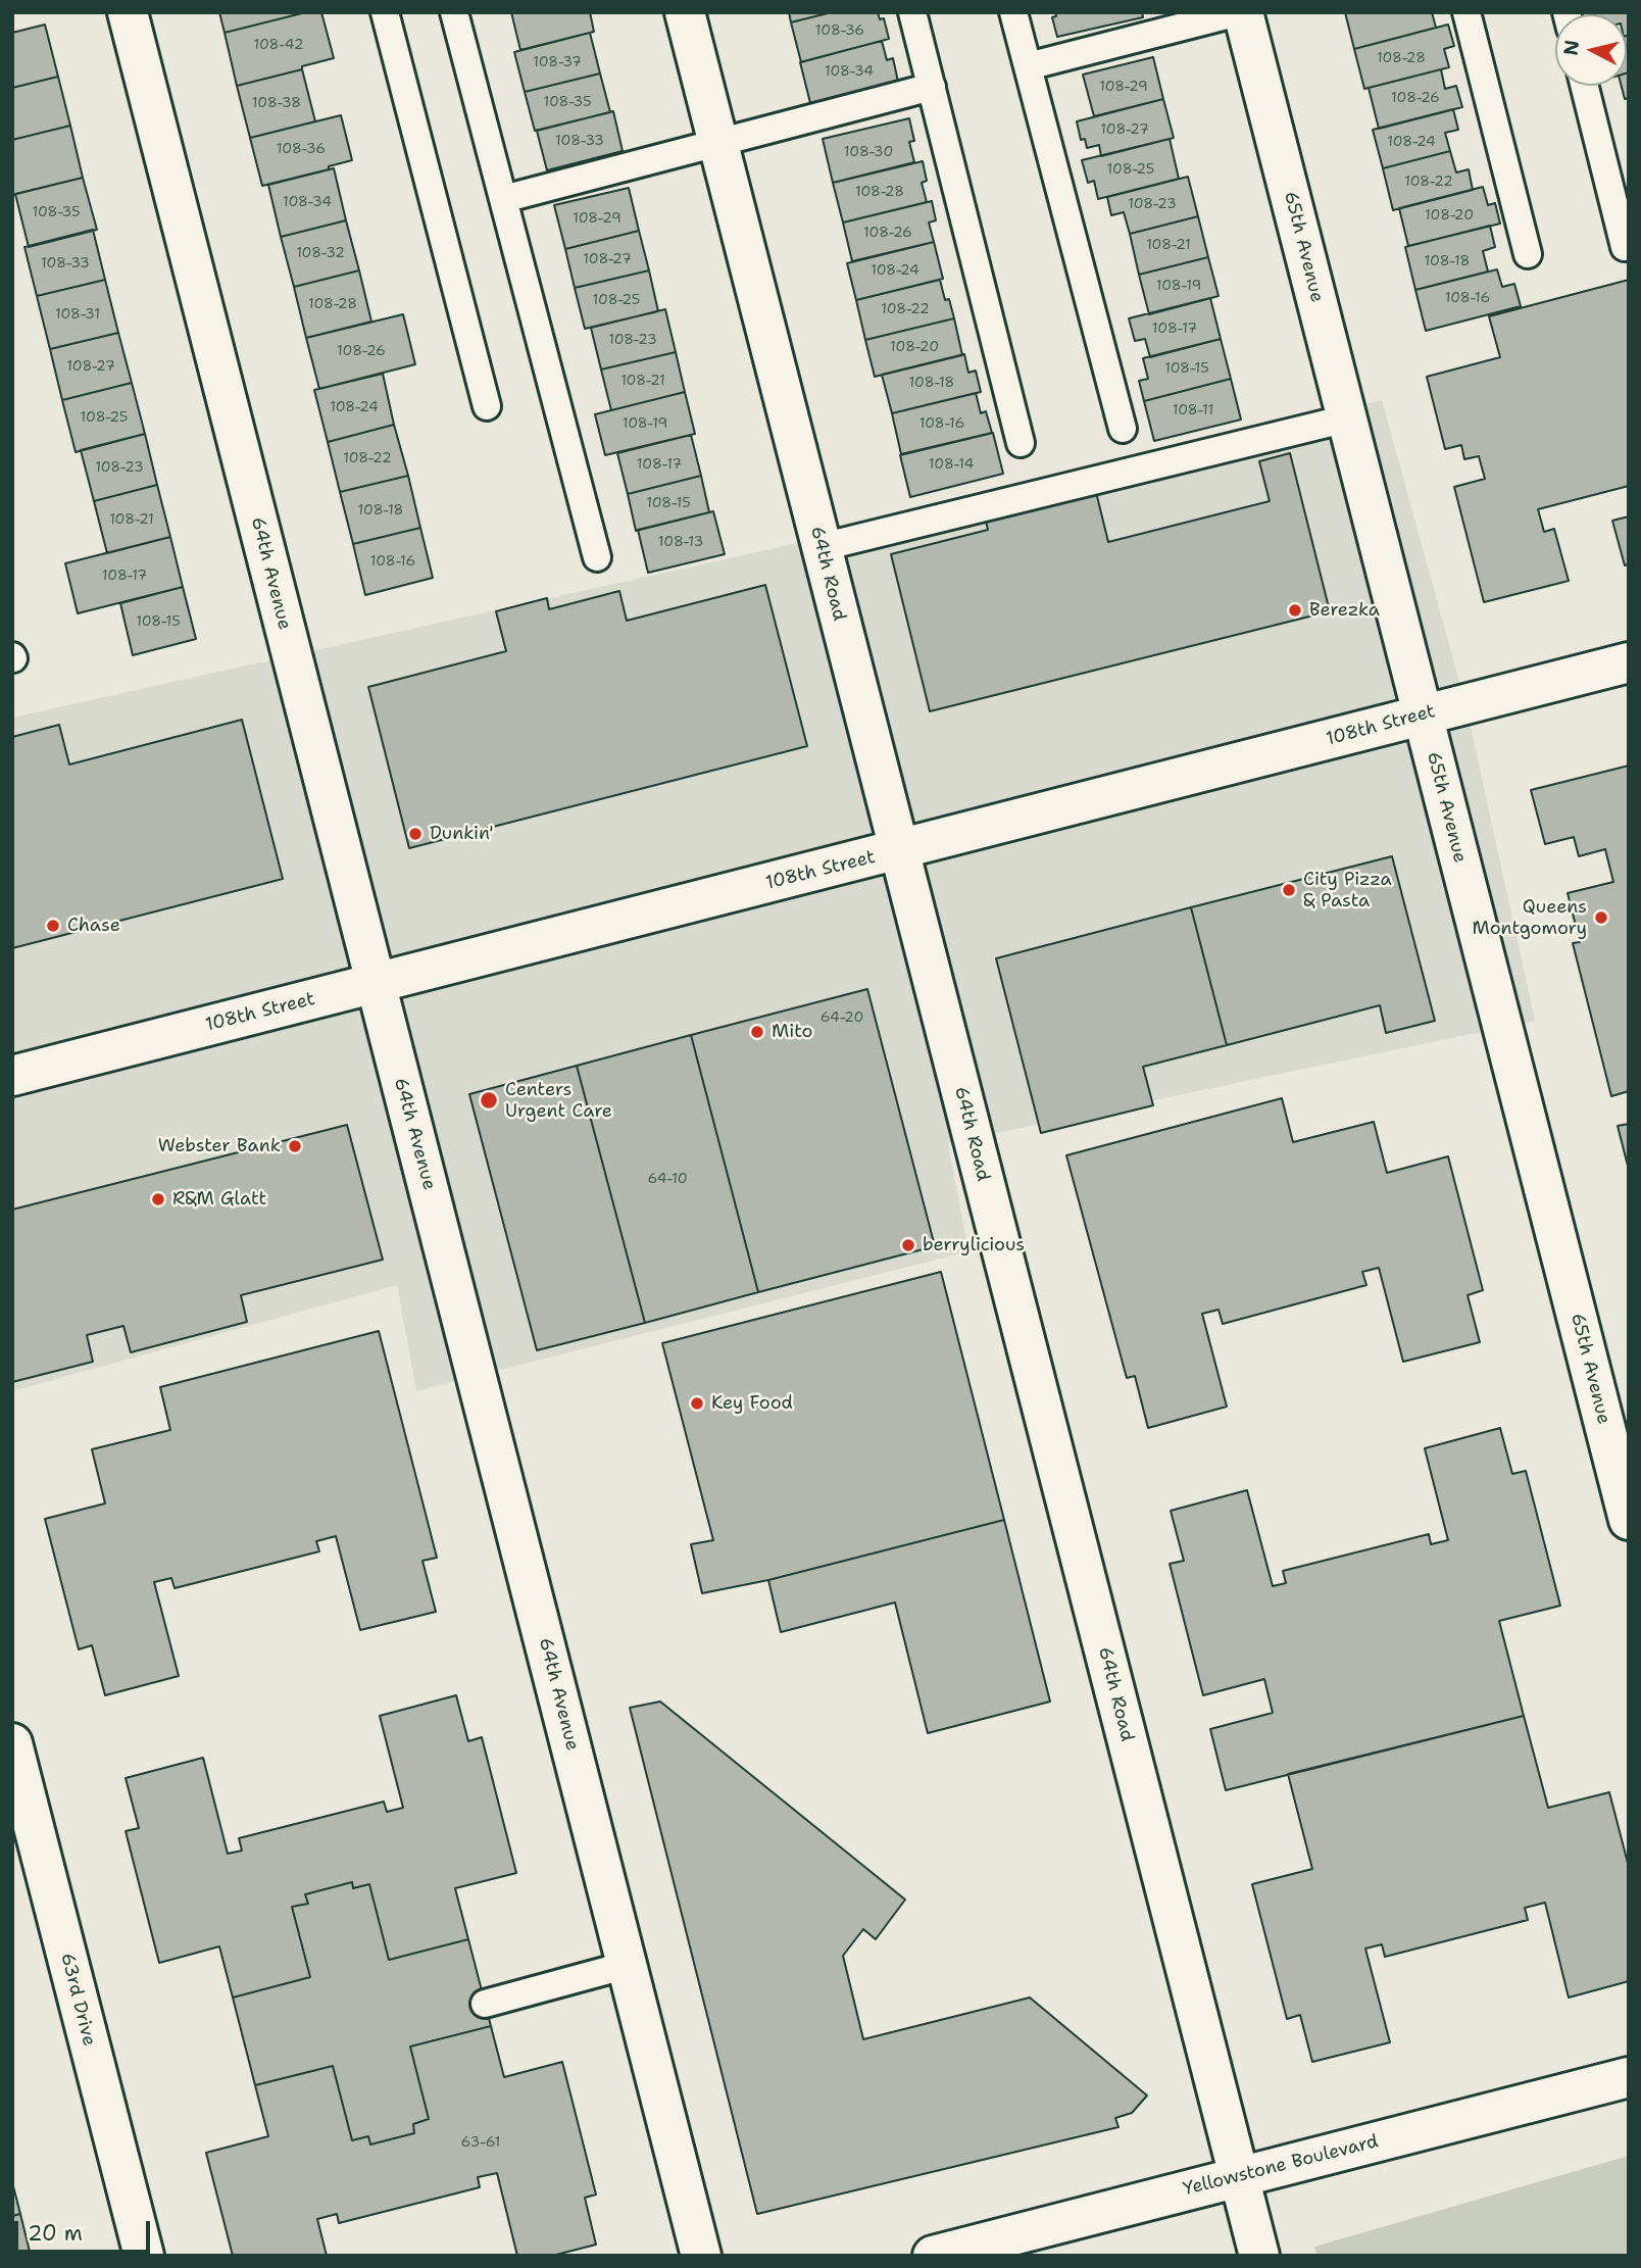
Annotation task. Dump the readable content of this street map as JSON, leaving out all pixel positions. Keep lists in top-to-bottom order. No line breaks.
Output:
{"streets":{"street":["65th Avenue","64th Avenue","64th Road","108th Street","63rd Drive","Yellowstone Boulevard"]},"crossings":[["65th Avenue","108th Street"],["64th Avenue","108th Street"],["64th Road","108th Street"],["64th Road","Yellowstone Boulevard"]],"places":["Berezka","Dunkin'","City Pizza & Pasta","Queens Montgomory","Chase","Mito","Centers Urgent Care","Webster Bank","R&M Glatt","berrylicious","Key Food"],"house_numbers":["108-36","108-42","108-28","108-37","108-34","108-29","108-26","108-35","108-38","108-27","108-33","108-24","108-36","108-30","108-25","108-22","108-28","108-34","108-23","108-35","108-20","108-29","108-26","108-21","108-32","108-27","108-18","108-33","108-24","108-19","108-16","108-25","108-28","108-22","108-31","108-17","108-23","108-20","108-26","108-27","108-15","108-21","108-18","108-24","108-11","108-25","108-19","108-16","108-22","108-17","108-14","108-23","108-15","108-18","108-21","108-13","108-16","108-17","108-15","64-20","64-10","63-61"],"scale_bar":"20 m","north":"left"}
